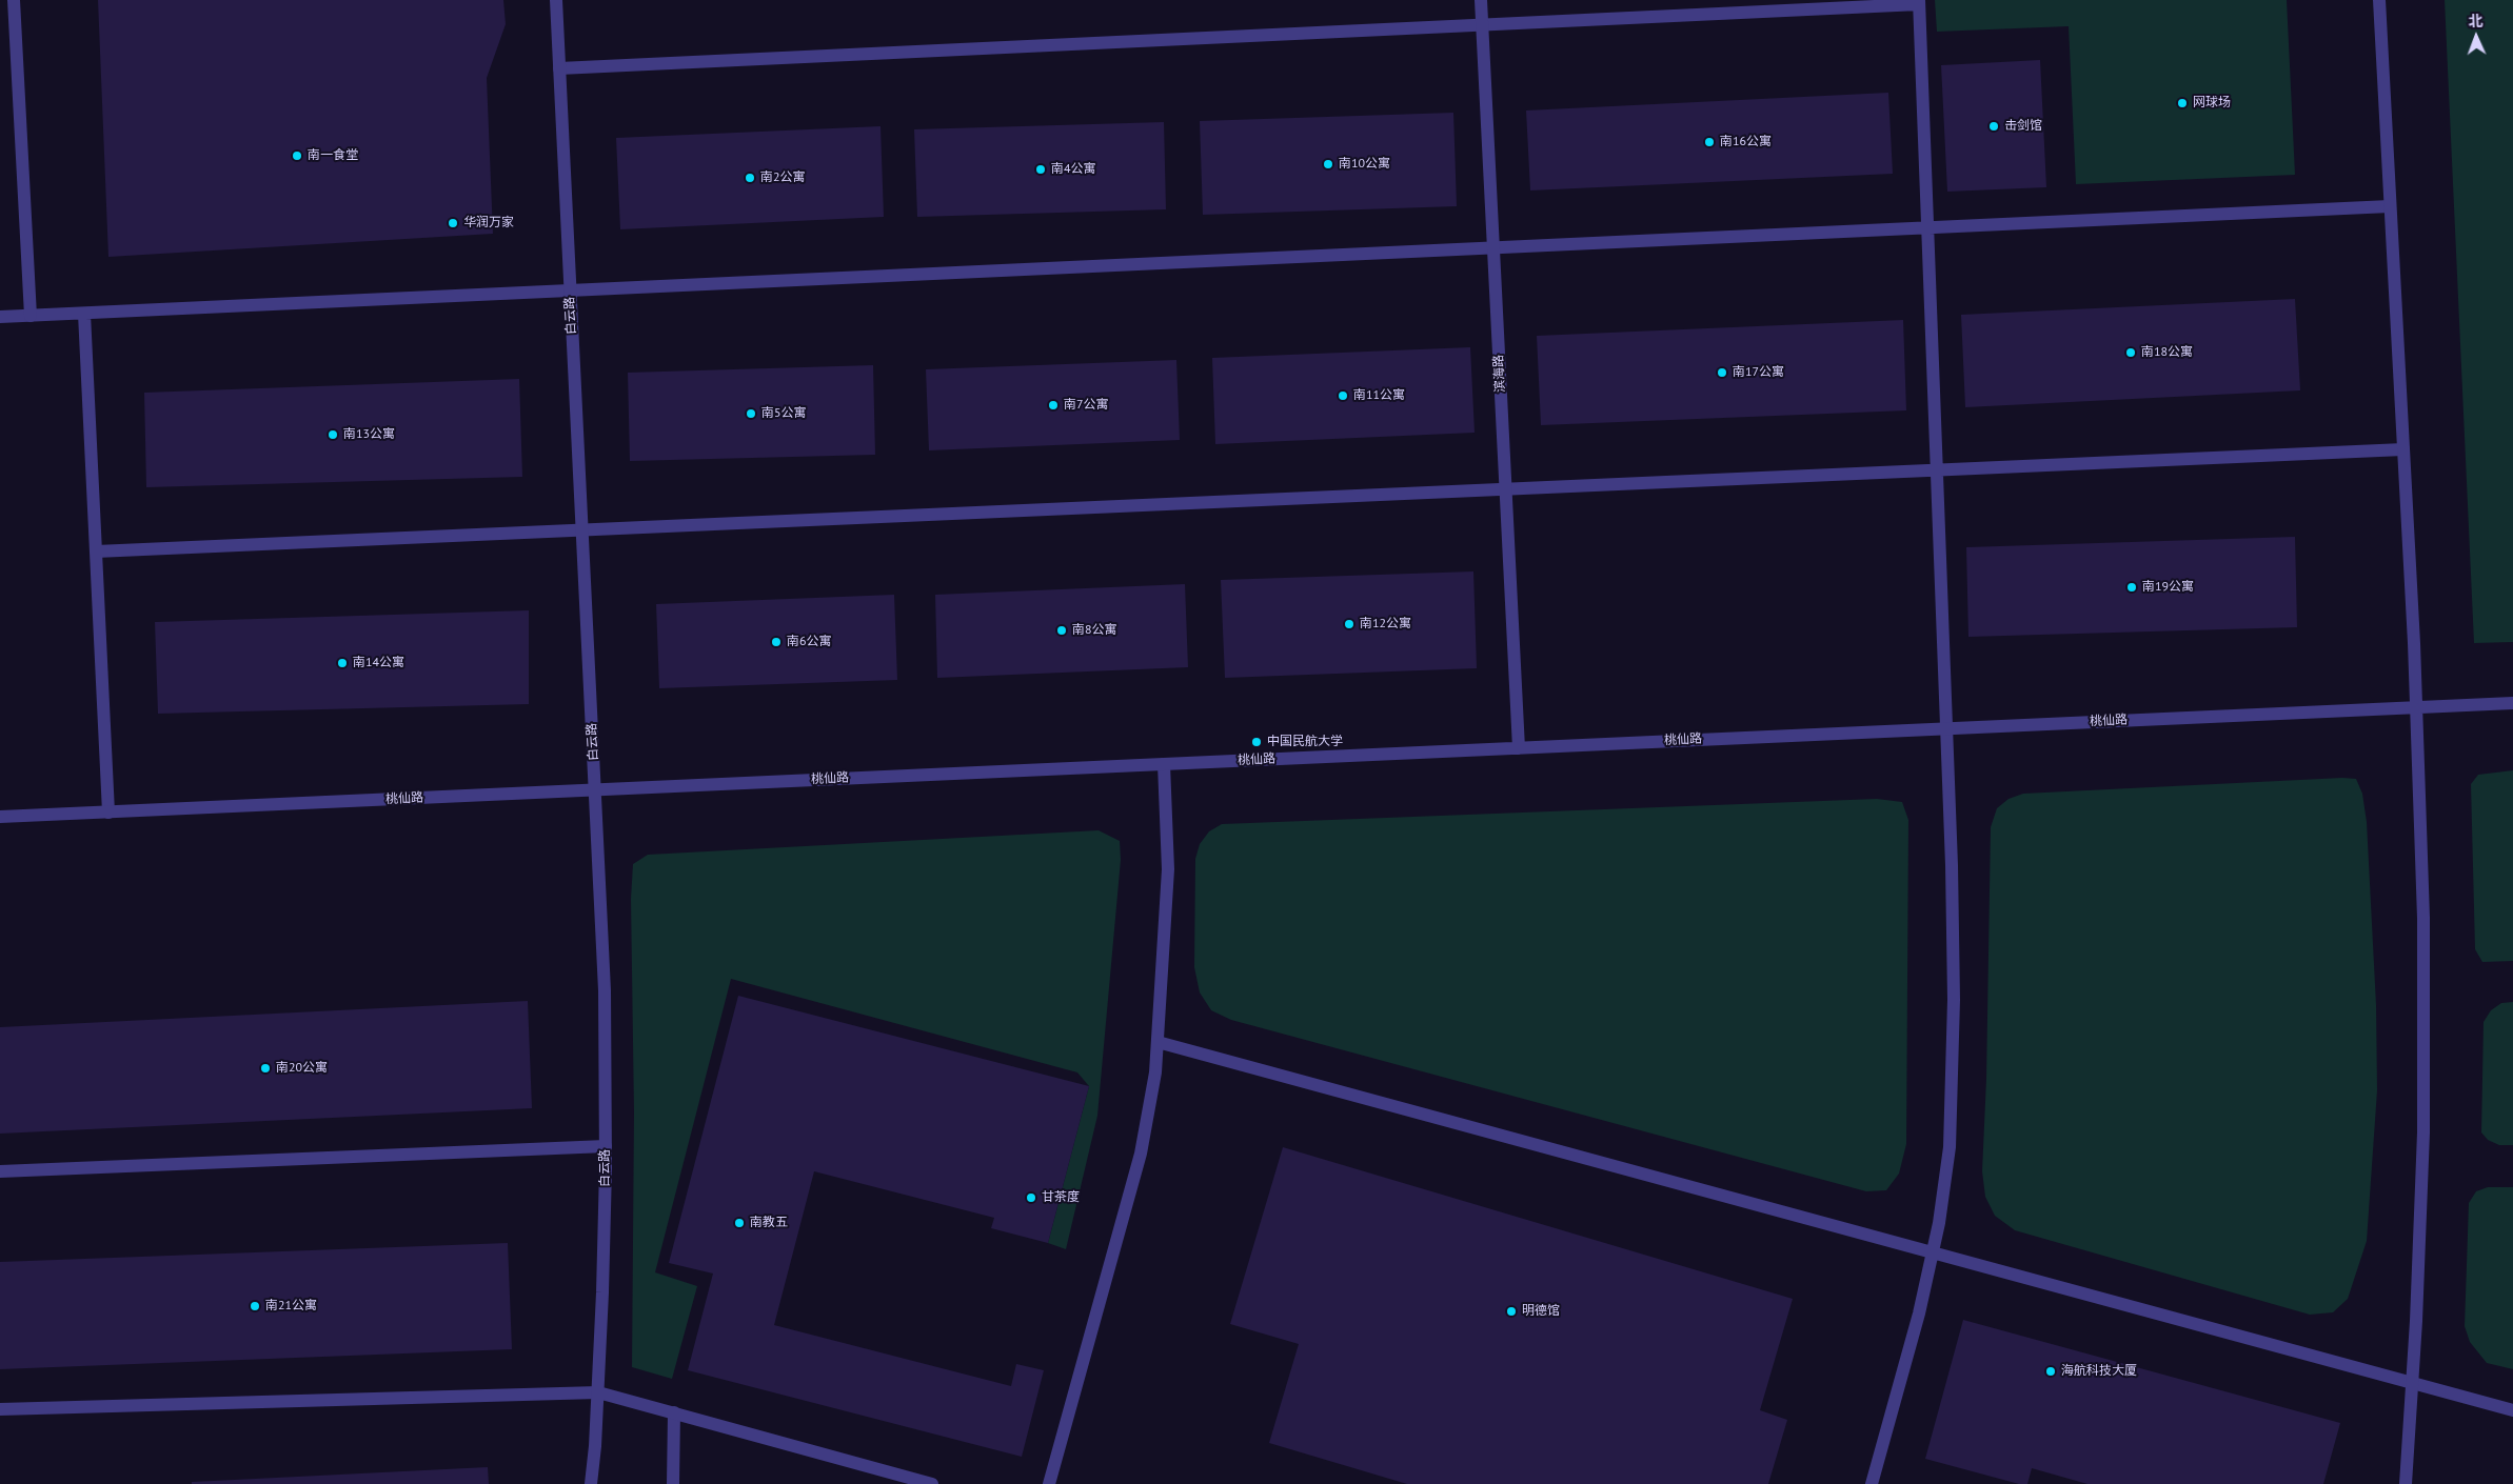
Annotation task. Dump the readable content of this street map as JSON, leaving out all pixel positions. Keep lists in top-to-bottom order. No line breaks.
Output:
{"streets":{"street":["白云路","滨海路","桃仙路"]},"crossings":[["白云路","桃仙路"],["滨海路","桃仙路"]],"places":["网球场","击剑馆","南16公寓","南一食堂","南10公寓","南4公寓","南2公寓","华润万家","南18公寓","南17公寓","南11公寓","南7公寓","南5公寓","南13公寓","南19公寓","南12公寓","南8公寓","南6公寓","南14公寓","中国民航大学","南20公寓","甘茶度","南教五","南21公寓","明德馆","海航科技大厦"],"north":"top"}
